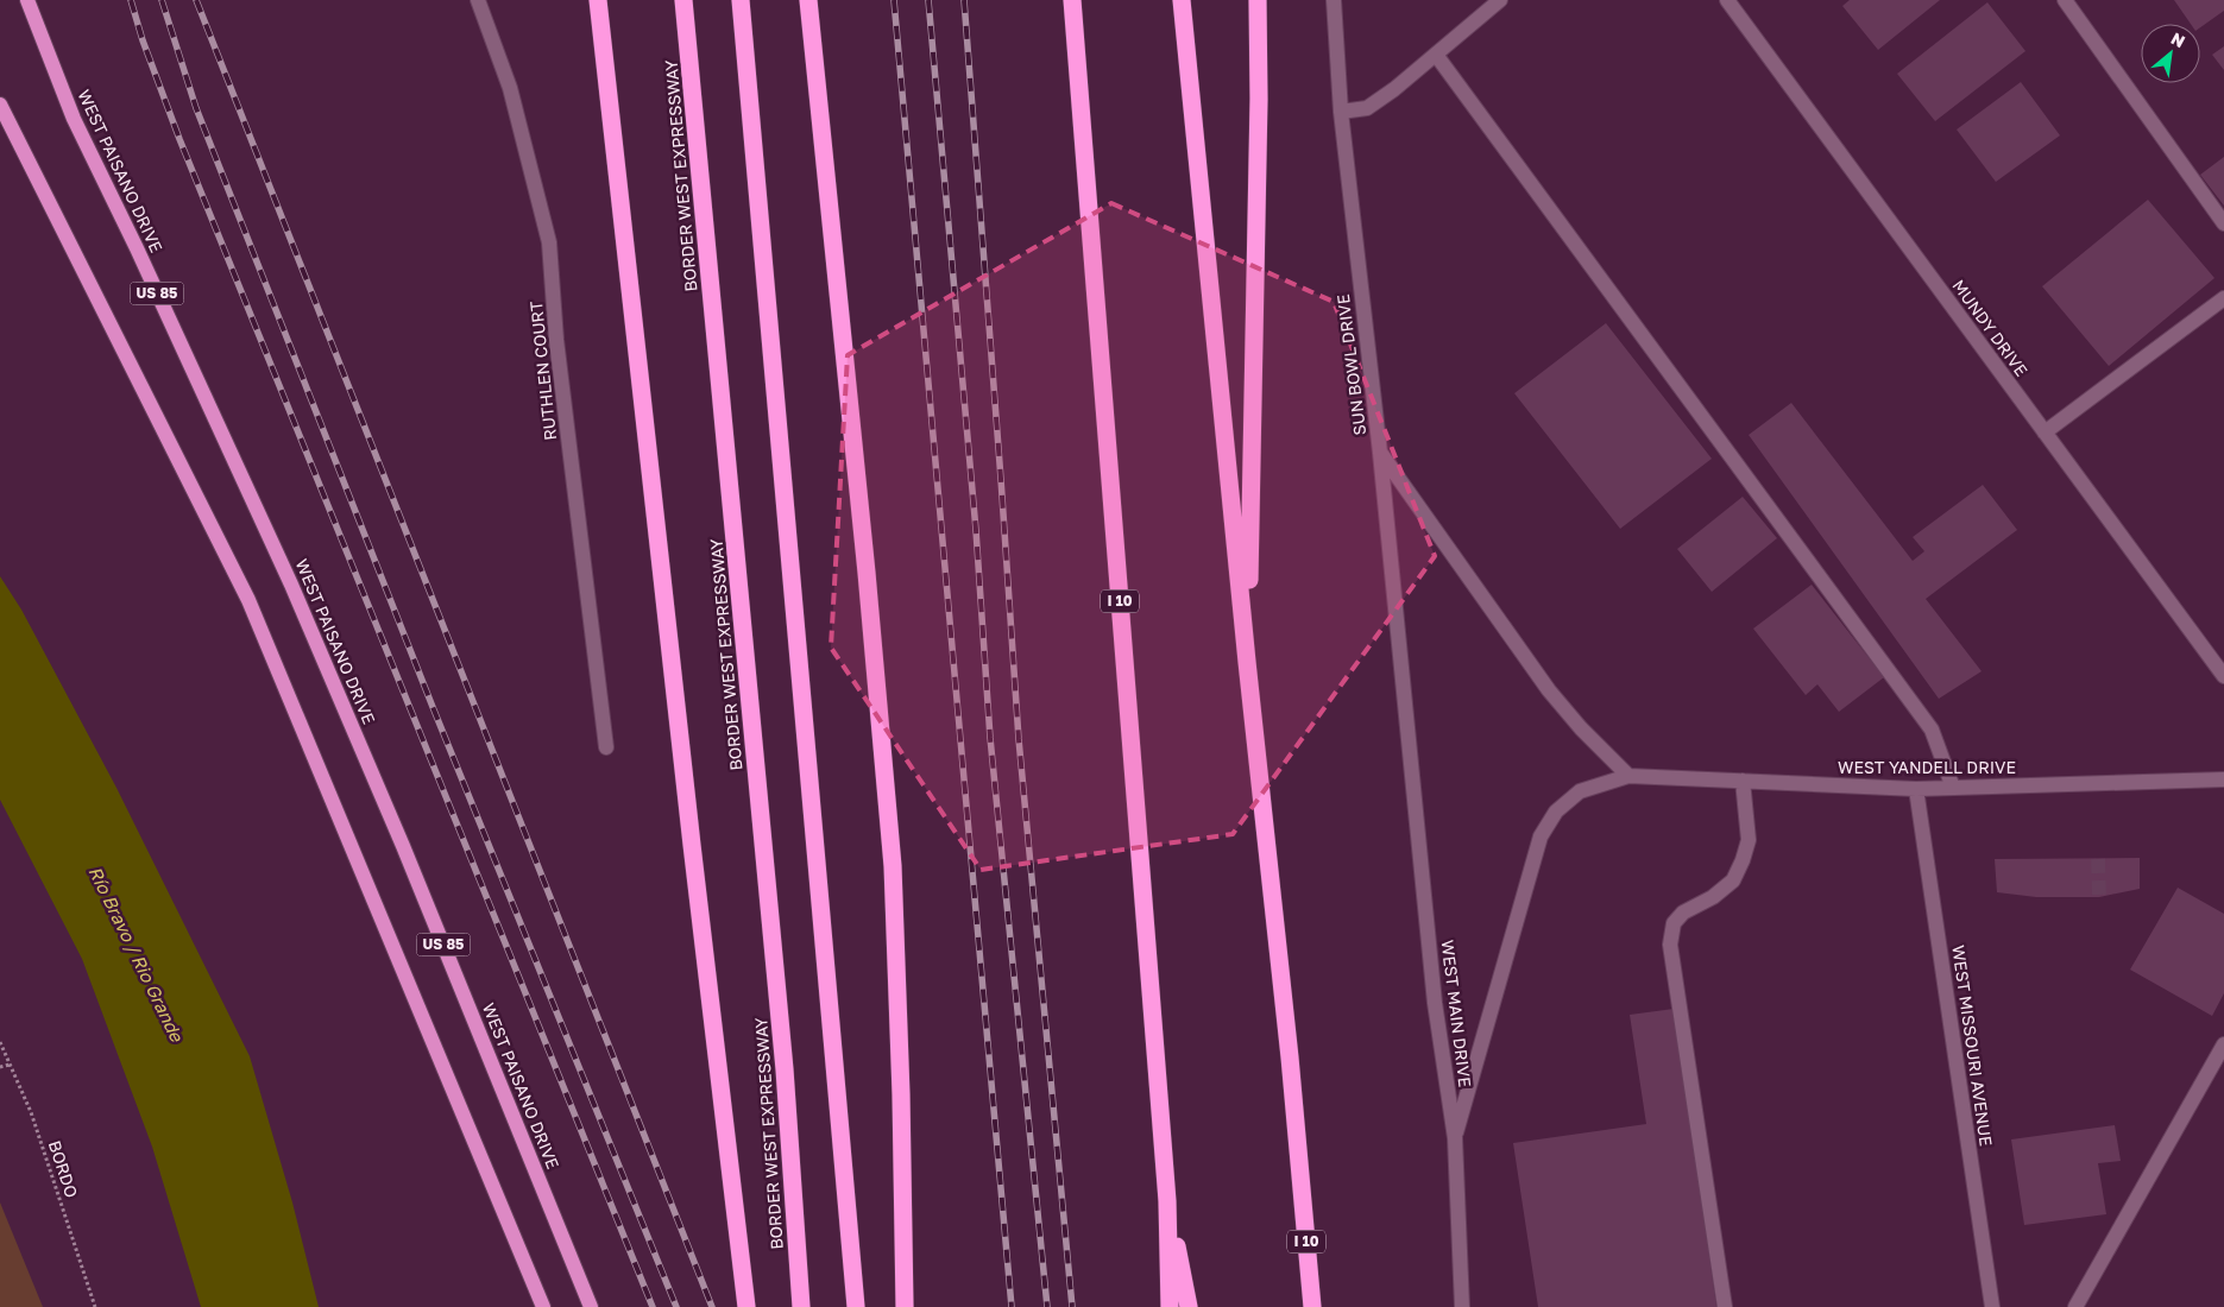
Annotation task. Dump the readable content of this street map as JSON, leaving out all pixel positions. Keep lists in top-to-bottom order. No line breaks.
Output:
{"streets":{"highway":["BORDER WEST EXPRESSWAY","I 10"],"main road":["WEST PAISANO DRIVE","US 85"],"street":["MUNDY DRIVE","SUN BOWL DRIVE","RUTHLEN COURT","WEST YANDELL DRIVE","WEST MAIN DRIVE","WEST MISSOURI AVENUE"],"path":["BORDO"]},"crossings":[["SUN BOWL DRIVE","WEST MAIN DRIVE"],["WEST YANDELL DRIVE","WEST MISSOURI AVENUE"]],"water":["Río Bravo / Rio Grande"],"north":"top right"}
